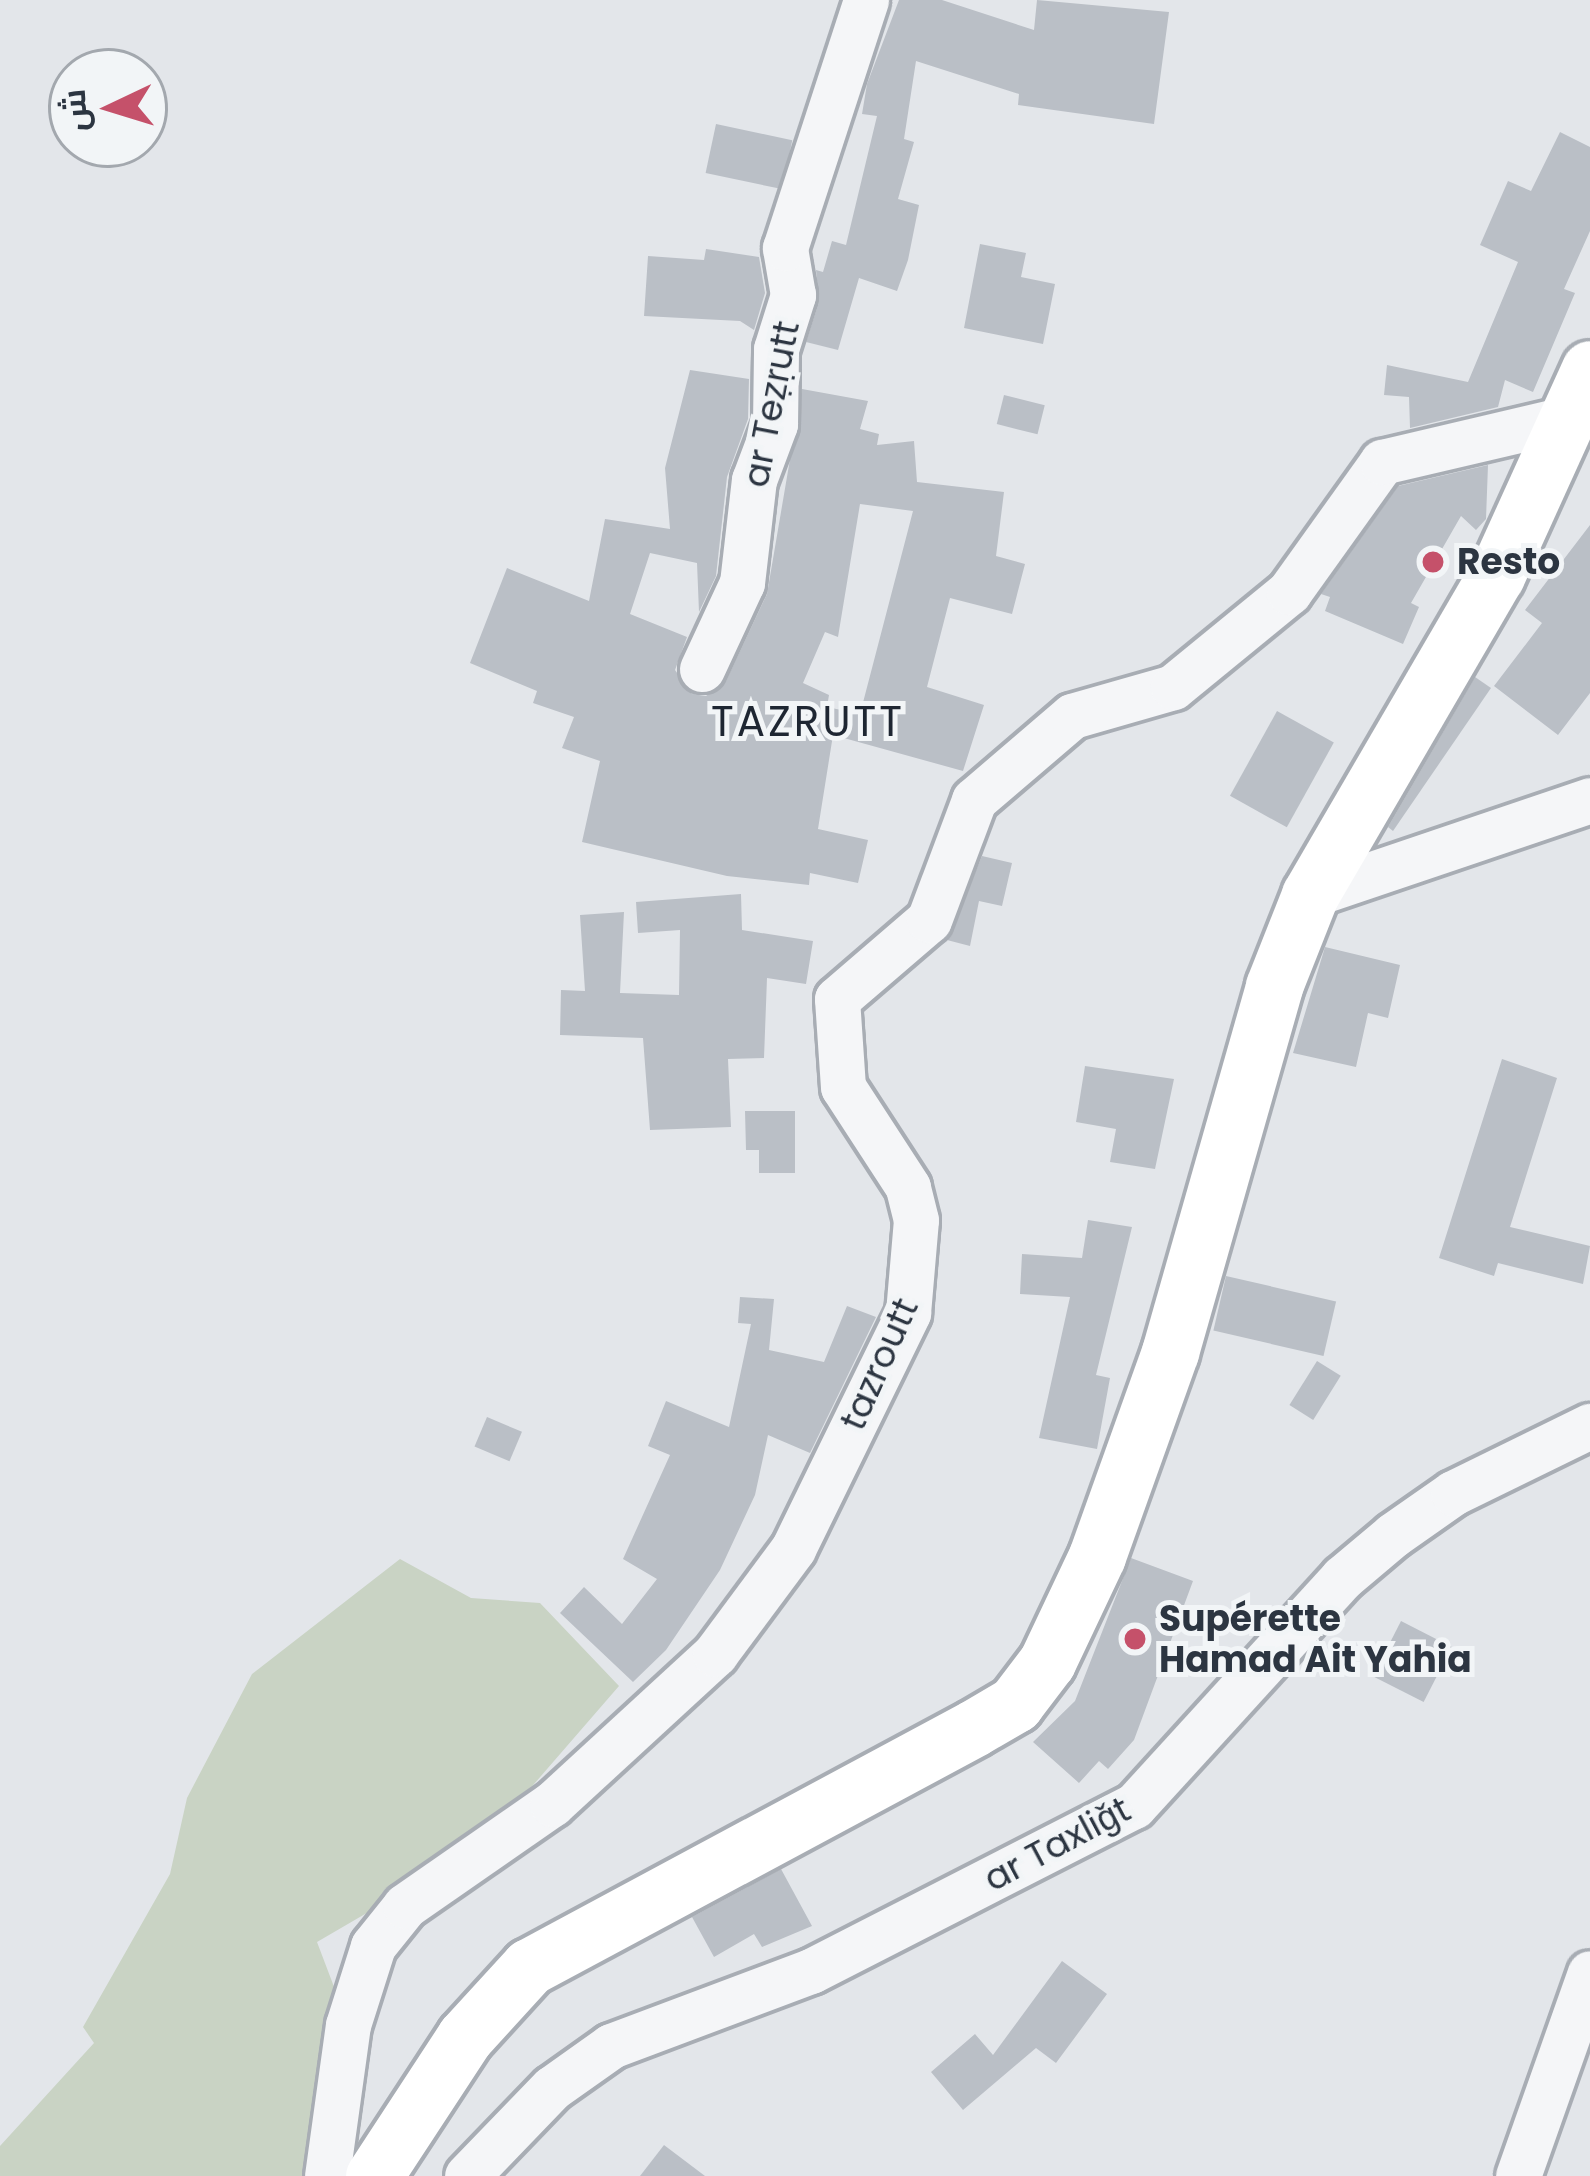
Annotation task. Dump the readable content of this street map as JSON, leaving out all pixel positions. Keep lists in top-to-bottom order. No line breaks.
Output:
{"streets":{"street":["ar Teẓṛutt","tazroutt","ar Taxliǧt"]},"districts":["TAZRUTT"],"places":["Resto","Supérette Hamad Ait Yahia"],"north":"left"}
